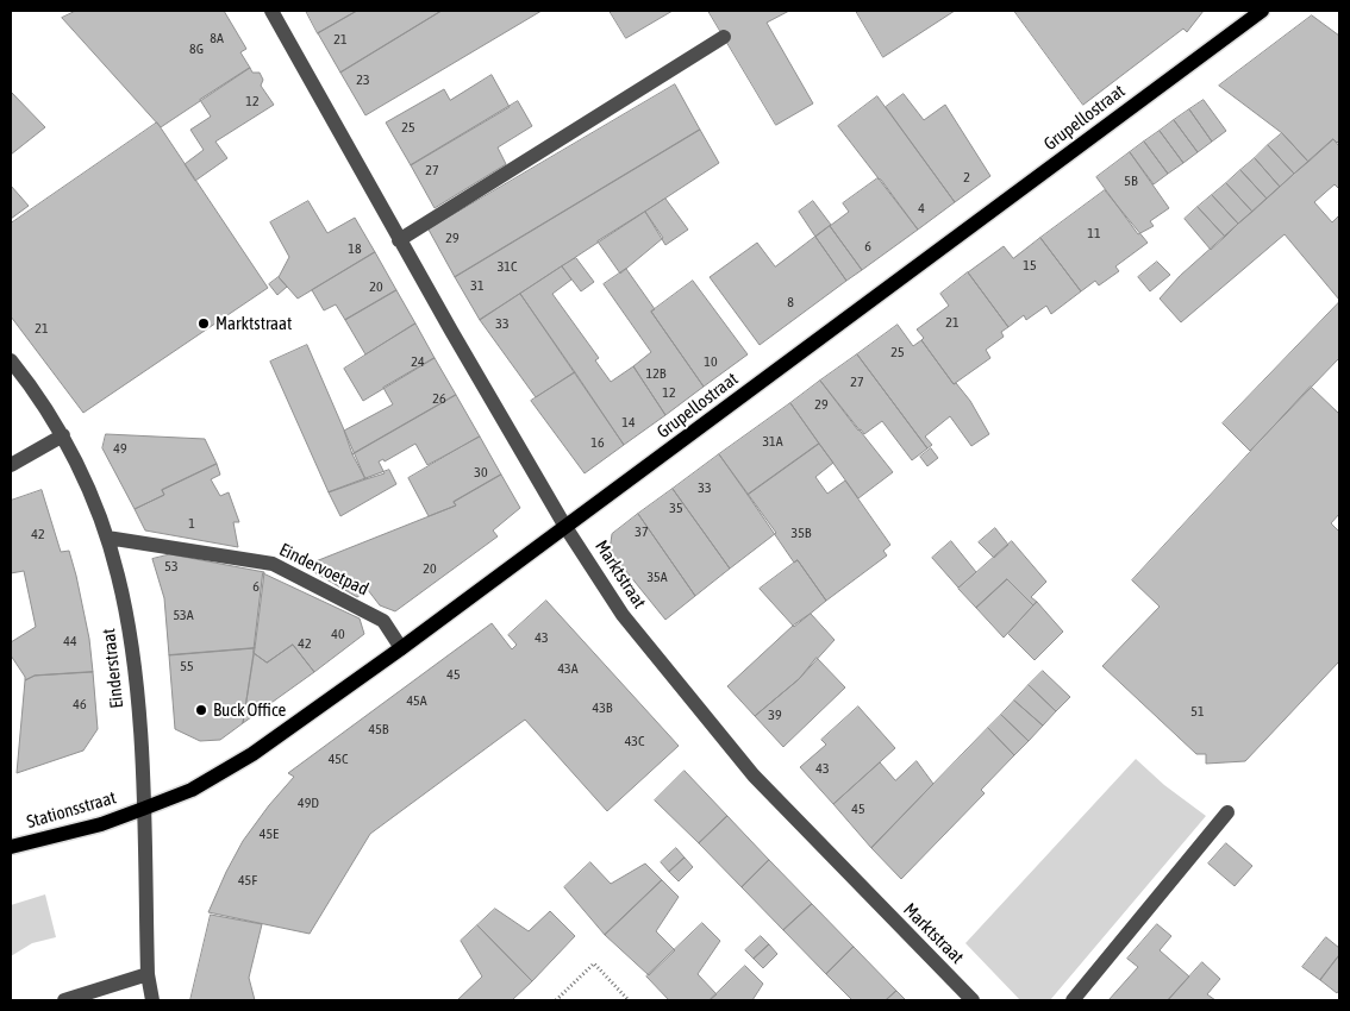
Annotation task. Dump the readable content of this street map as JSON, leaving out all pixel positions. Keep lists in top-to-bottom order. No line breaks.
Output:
{"streets":{"main road":["Grupellostraat","Stationsstraat"],"street":["Eindervoetpad","Marktstraat","Einderstraat"]},"crossings":[["Grupellostraat","Eindervoetpad"],["Grupellostraat","Marktstraat"],["Grupellostraat","Einderstraat"],["Grupellostraat","Stationsstraat"],["Eindervoetpad","Einderstraat"],["Einderstraat","Stationsstraat"]],"places":["Marktstraat","Buck Office"],"house_numbers":["8A","21","8G","23","12","25","27","2","5B","4","11","29","6","18","15","31C","31","20","8","21","33","21","25","24","10","12B","27","12","26","29","14","31A","16","49","30","33","35","1","37","35B","42","53","20","35A","6","53A","40","43","44","42","55","43A","45","45A","46","43B","51","39","45B","43C","45C","43","49D","45","45E","45F"]}
